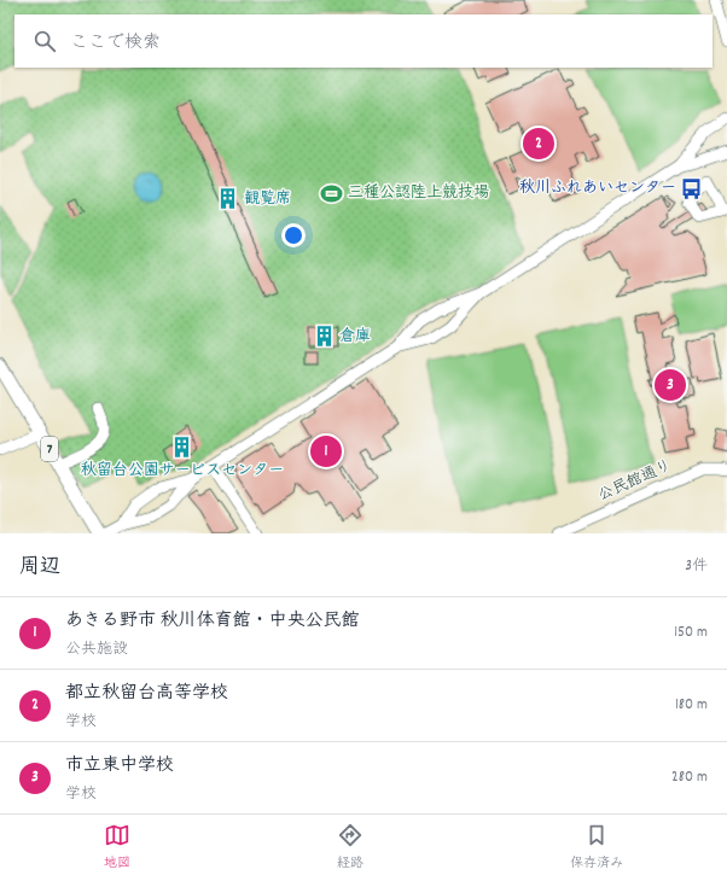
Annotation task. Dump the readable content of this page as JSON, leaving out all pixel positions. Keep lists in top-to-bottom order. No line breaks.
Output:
{"streets":{"main road":["7"],"street":["公民館通り"]},"places":{"bus stop":["秋川ふれあいセンター"],"sports":["三種公認陸上競技場"],"building":["観覧席","倉庫","秋留台公園サービスセンター"]},"page":{"search":"ここで検索","pins":["2","3","1"],"heading":["周辺","3件"],"list":[{"mark":"1","name":"あきる野市 秋川体育館・中央公民館","note":"公共施設","value":"150 m"},{"mark":"2","name":"都立秋留台高等学校","note":"学校","value":"180 m"},{"mark":"3","name":"市立東中学校","note":"学校","value":"280 m"}],"nav":["地図","経路","保存済み"]}}
